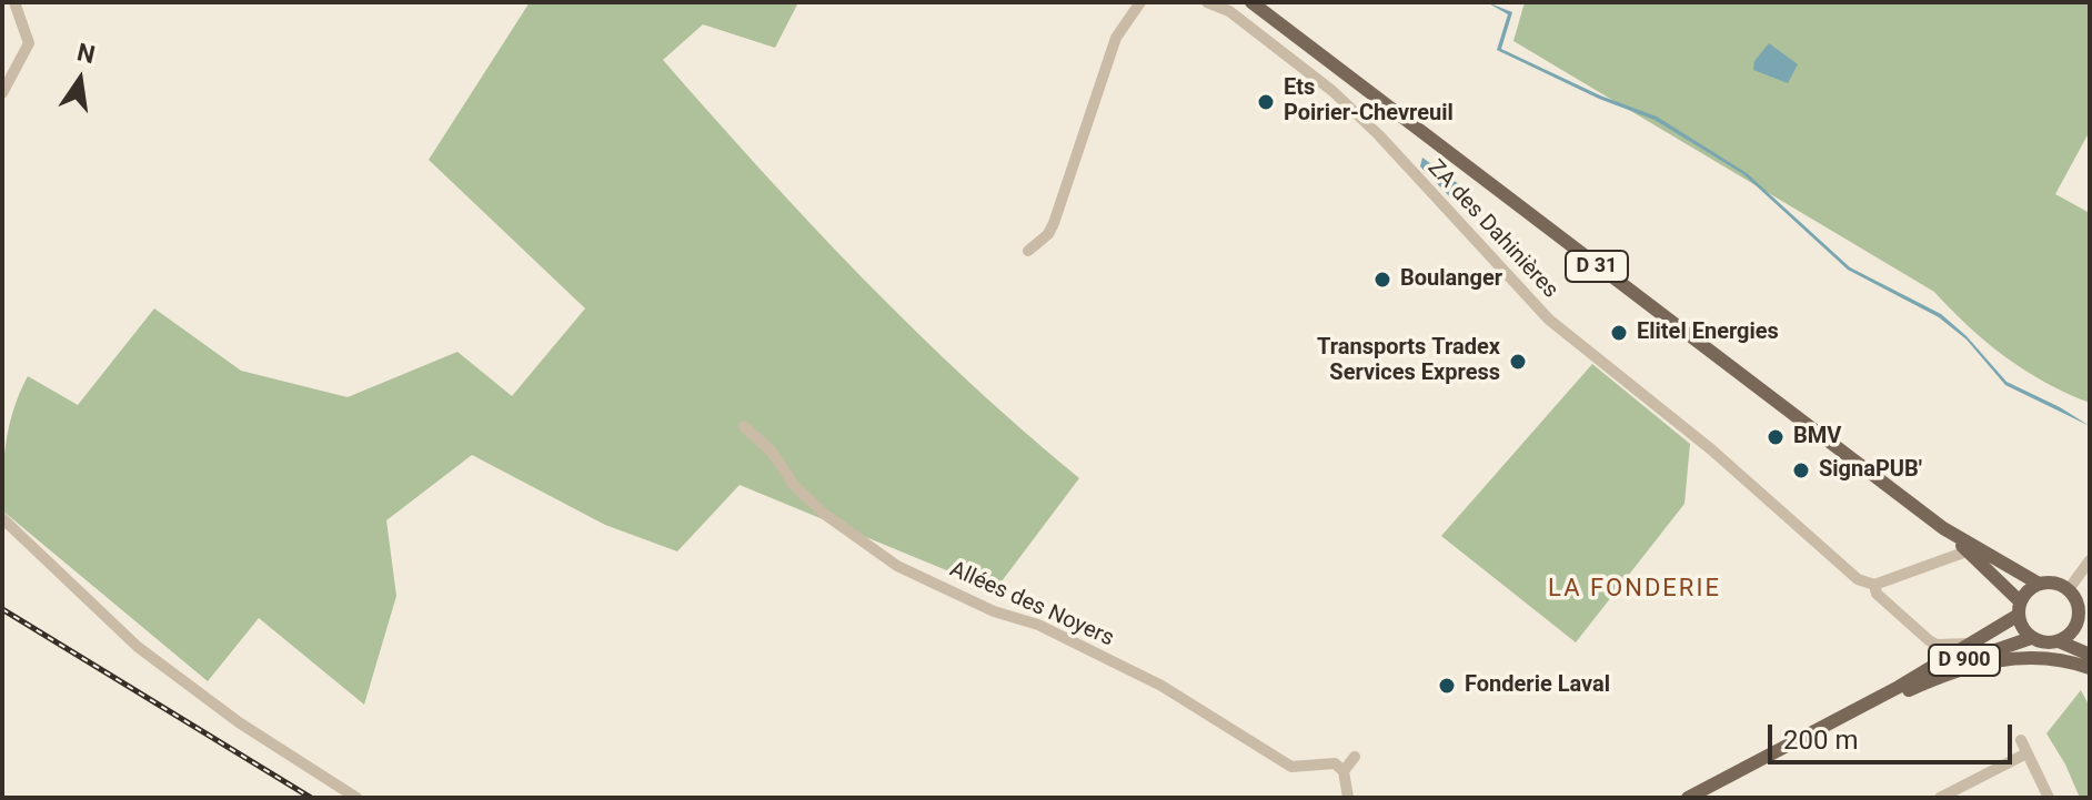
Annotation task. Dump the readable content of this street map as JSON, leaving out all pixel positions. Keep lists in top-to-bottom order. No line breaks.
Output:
{"streets":{"main road":["D 31","D 900"],"street":["ZA des Dahinières","Allées des Noyers"]},"crossings":[["ZA des Dahinières","D 900"],["D 31","D 900"]],"districts":["LA FONDERIE"],"places":["Ets Poirier-Chevreuil","Boulanger","Elitel Energies","Transports Tradex Services Express","BMV","SignaPUB'","Fonderie Laval"],"scale_bar":"200 m","north":"top"}
